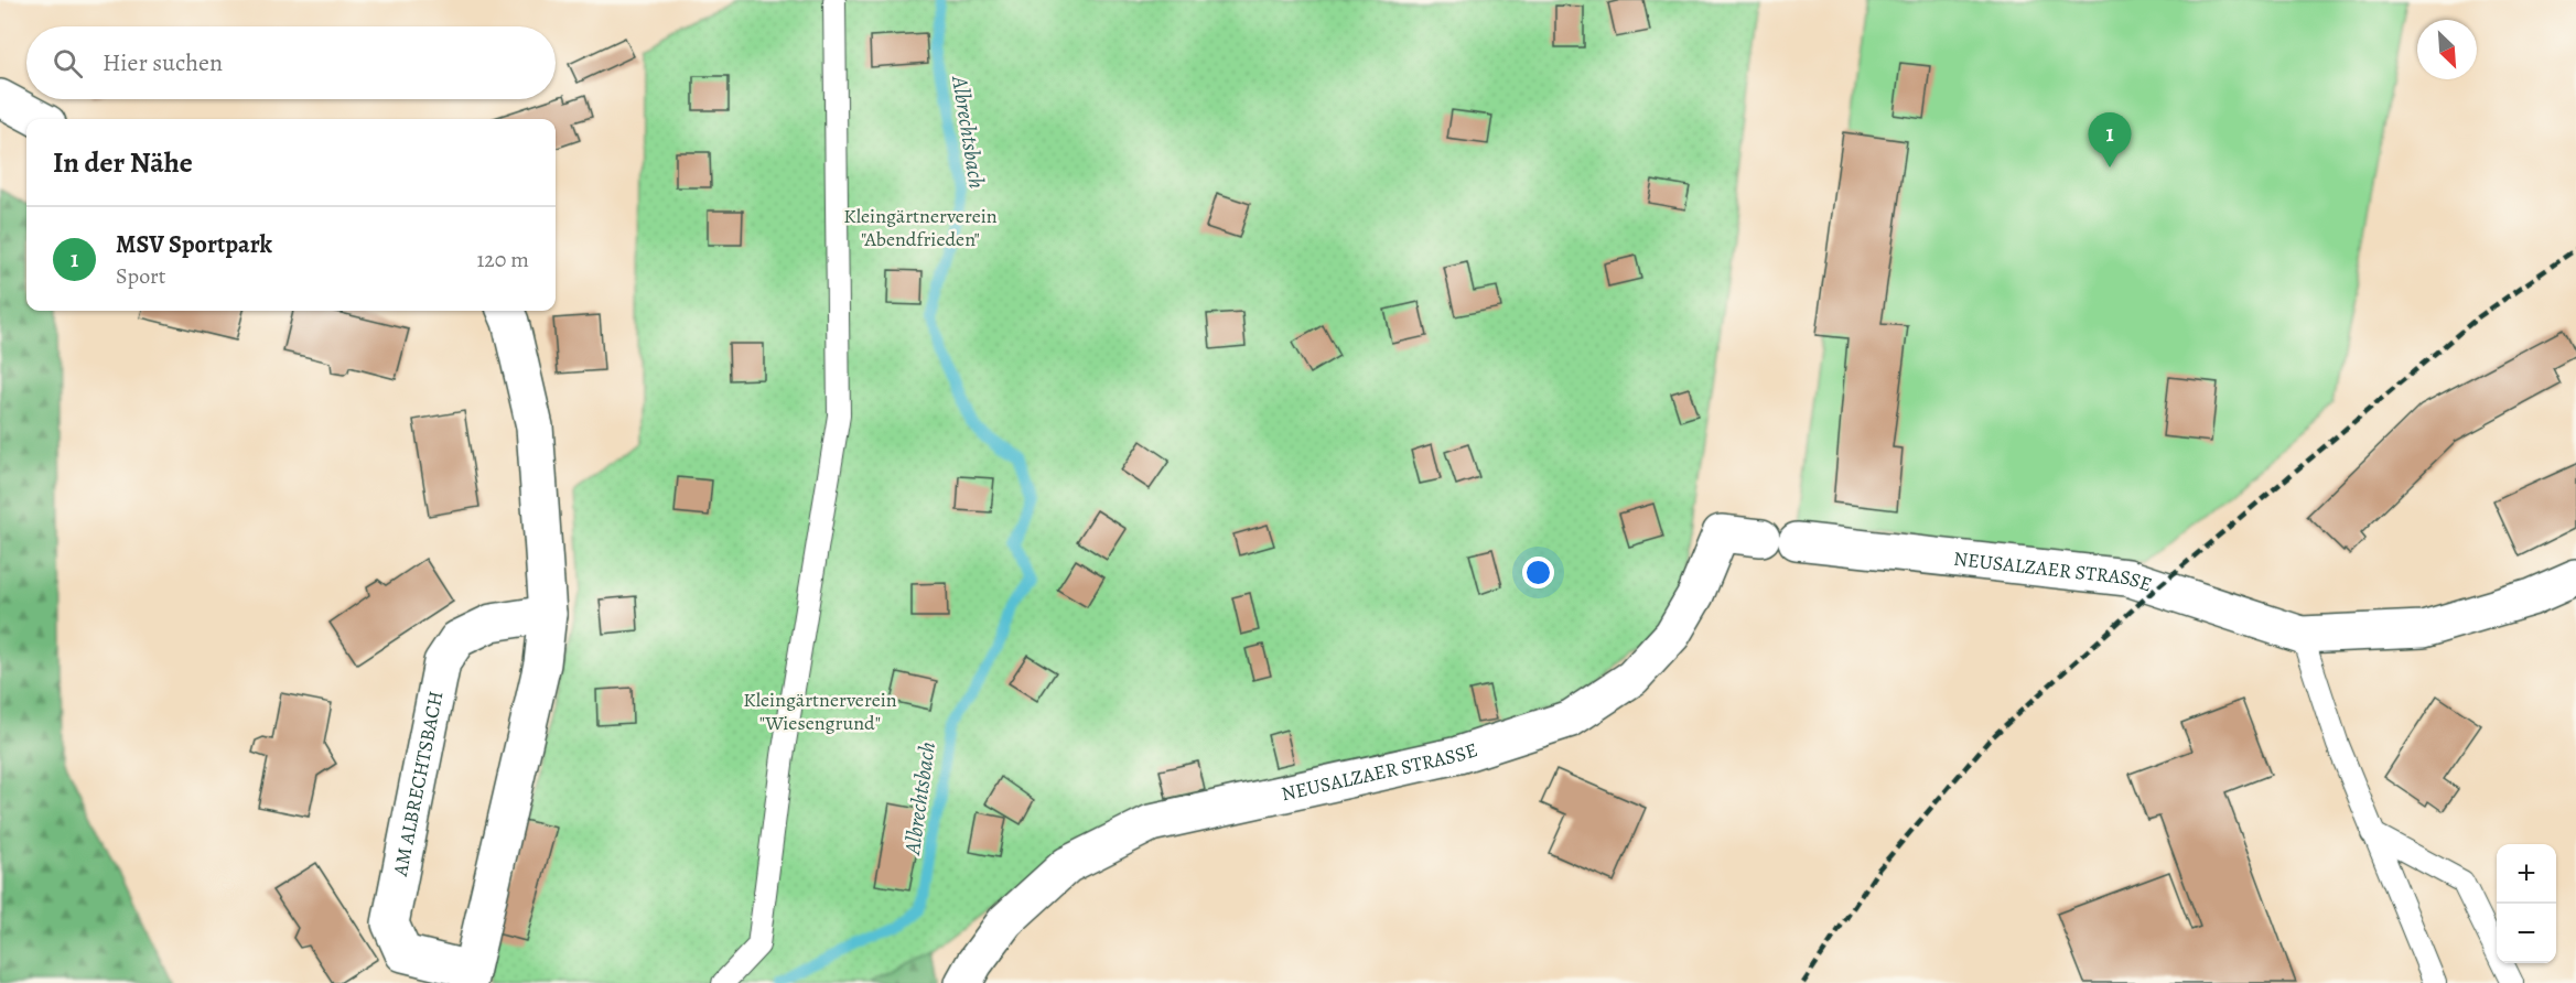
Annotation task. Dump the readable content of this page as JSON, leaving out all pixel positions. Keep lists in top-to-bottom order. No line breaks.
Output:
{"streets":{"street":["NEUSALZAER STRASSE","AM ALBRECHTSBACH"]},"water":["Albrechtsbach"],"parks":["Kleingärtnerverein \"Abendfrieden\"","Kleingärtnerverein \"Wiesengrund\""],"north":"bottom right","page":{"search":"Hier suchen","pins":"1","heading":"In der Nähe","list":[{"mark":"1","name":"MSV Sportpark","note":"Sport","value":"120 m"}],"map_buttons":["+","−"]}}
